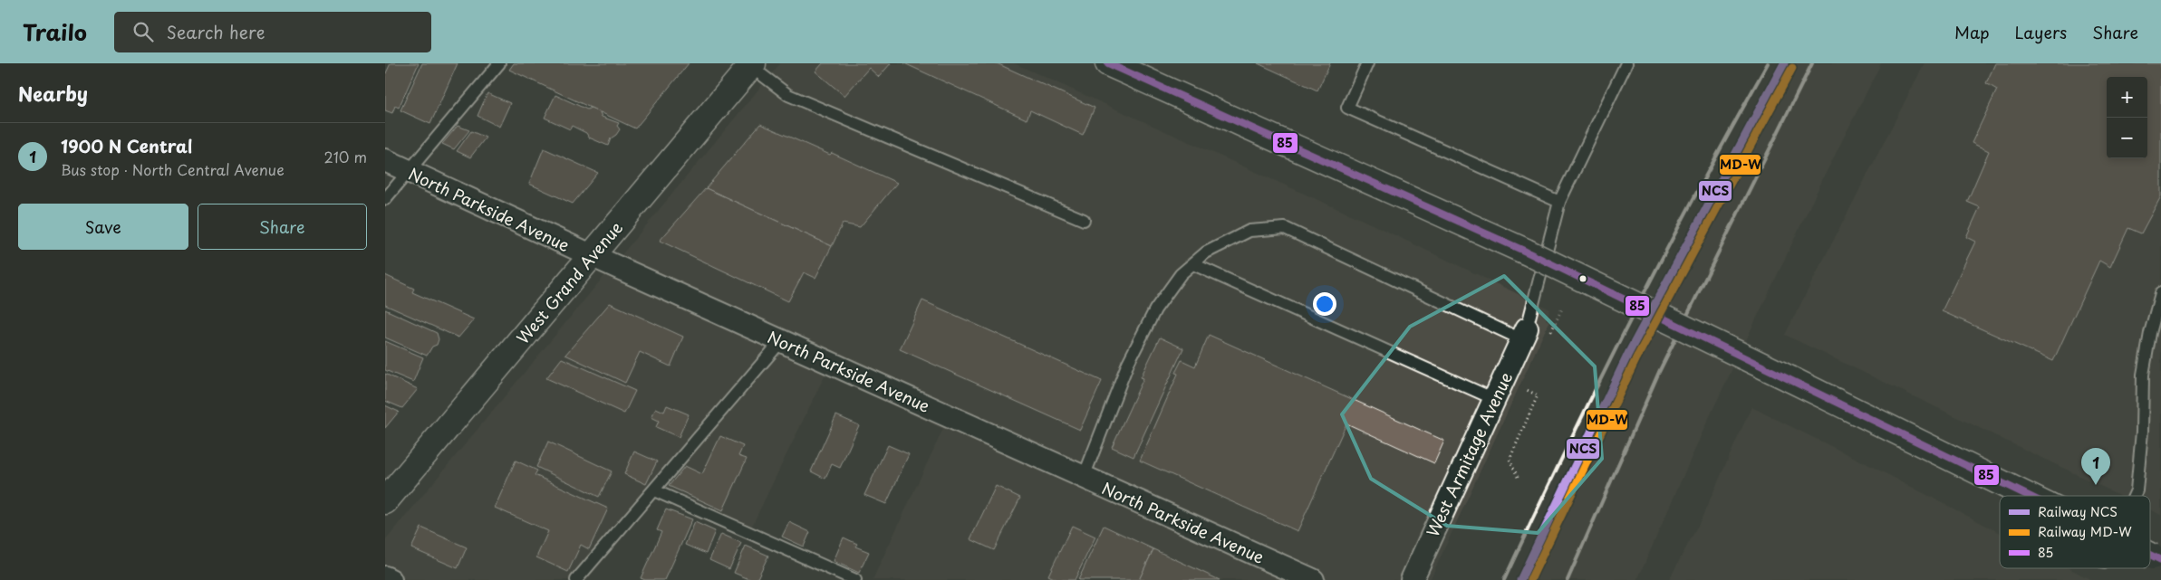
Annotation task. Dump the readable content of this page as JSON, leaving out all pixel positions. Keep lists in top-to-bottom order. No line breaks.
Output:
{"streets":{"street":["North Parkside Avenue","West Grand Avenue","West Armitage Avenue"]},"crossings":[["North Parkside Avenue","West Grand Avenue"]],"lines":["rail line NCS","transit line 85","rail line MD-W"],"legend":["Railway NCS","Railway MD-W","85"],"page":{"header":"Trailo","search":"Search here","nav":["Map","Layers","Share"],"heading":"Nearby","map_buttons":["+","−"],"list":[{"mark":"1","name":"1900 N Central","note":"Bus stop · North Central Avenue","value":"210 m"}],"buttons":["Save","Share"],"pins":"1"}}
